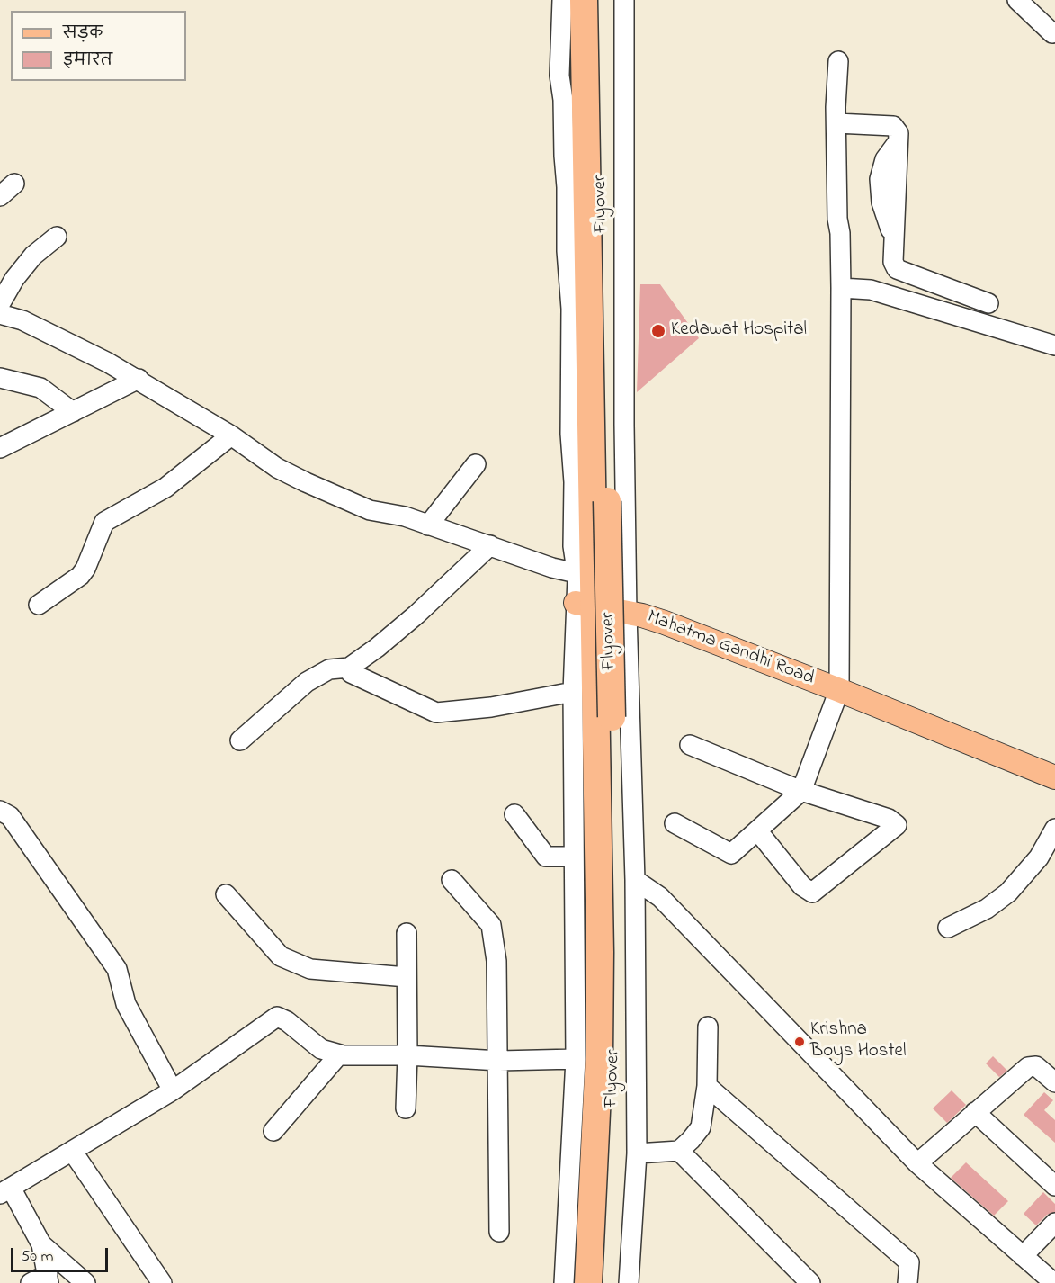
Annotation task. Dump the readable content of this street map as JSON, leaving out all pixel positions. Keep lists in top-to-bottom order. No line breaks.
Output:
{"streets":{"highway":["Flyover"],"main road":["Mahatma Gandhi Road"]},"places":["Kedawat Hospital","Krishna Boys Hostel"],"legend":["सड़क","इमारत"],"scale_bar":"50 m"}
